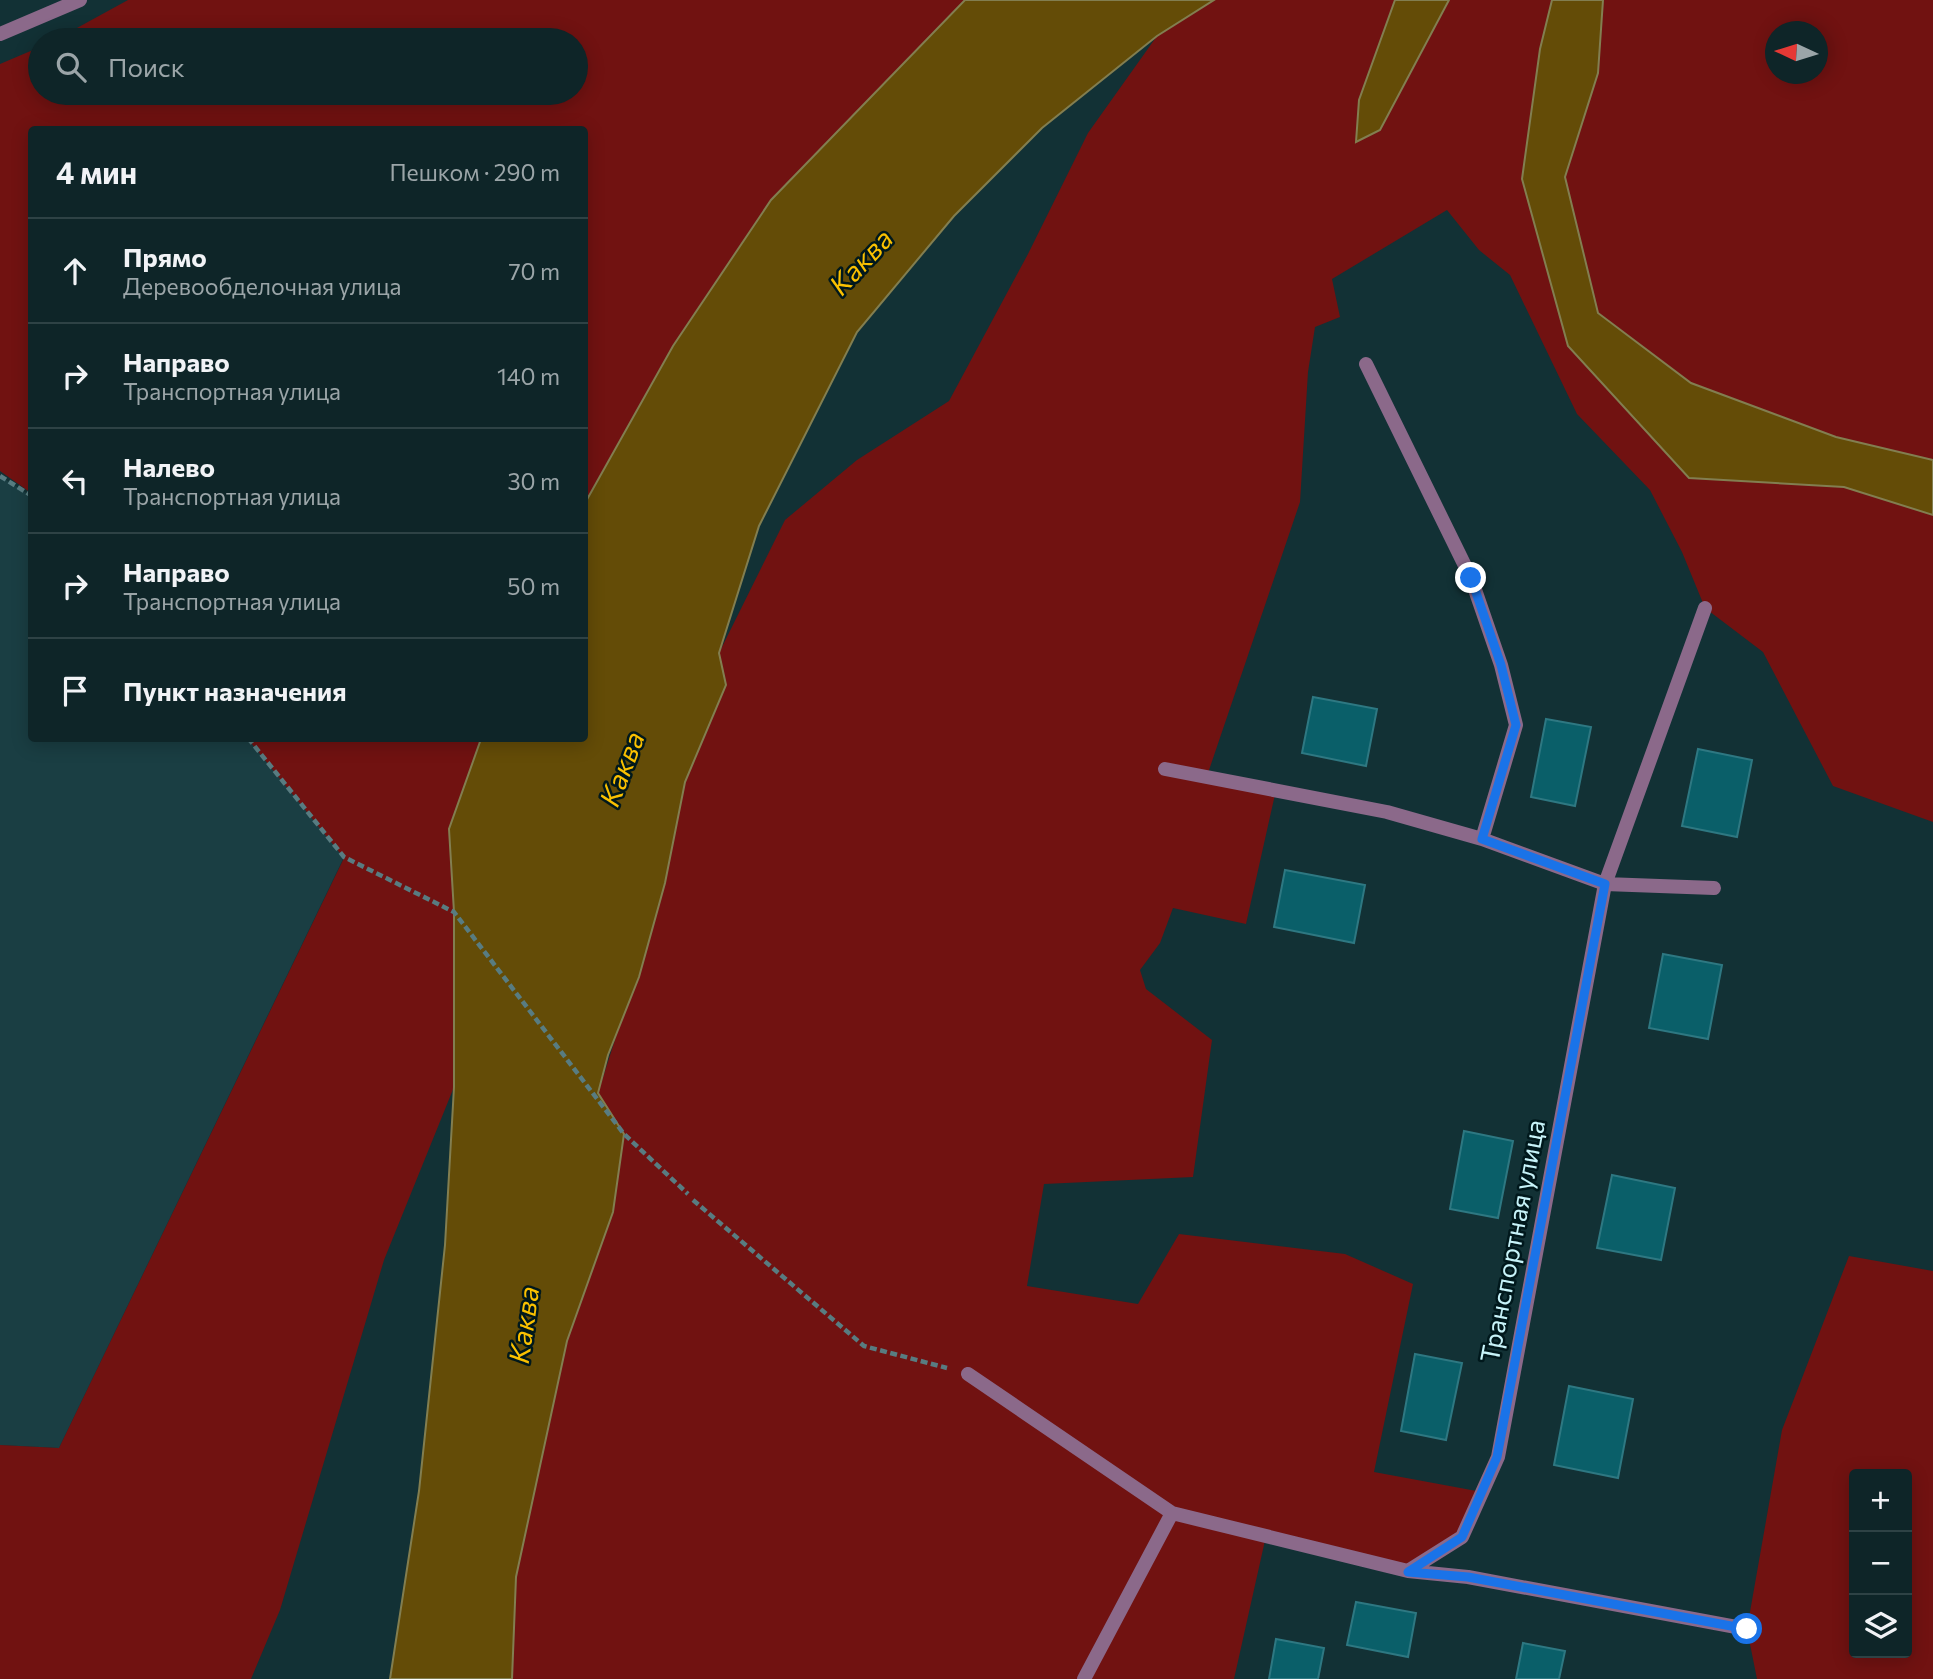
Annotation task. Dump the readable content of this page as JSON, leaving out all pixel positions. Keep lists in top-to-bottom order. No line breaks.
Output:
{"streets":{"street":["Транспортная улица"]},"water":["Каква"],"north":"left","page":{"search":"Поиск","heading":["4 мин","Пешком · 290 m"],"list":[["Прямо","Деревообделочная улица","70 m"],["Направо","Транспортная улица","140 m"],["Налево","Транспортная улица","30 m"],["Направо","Транспортная улица","50 m"],"Пункт назначения"],"map_buttons":["+","−"]}}
